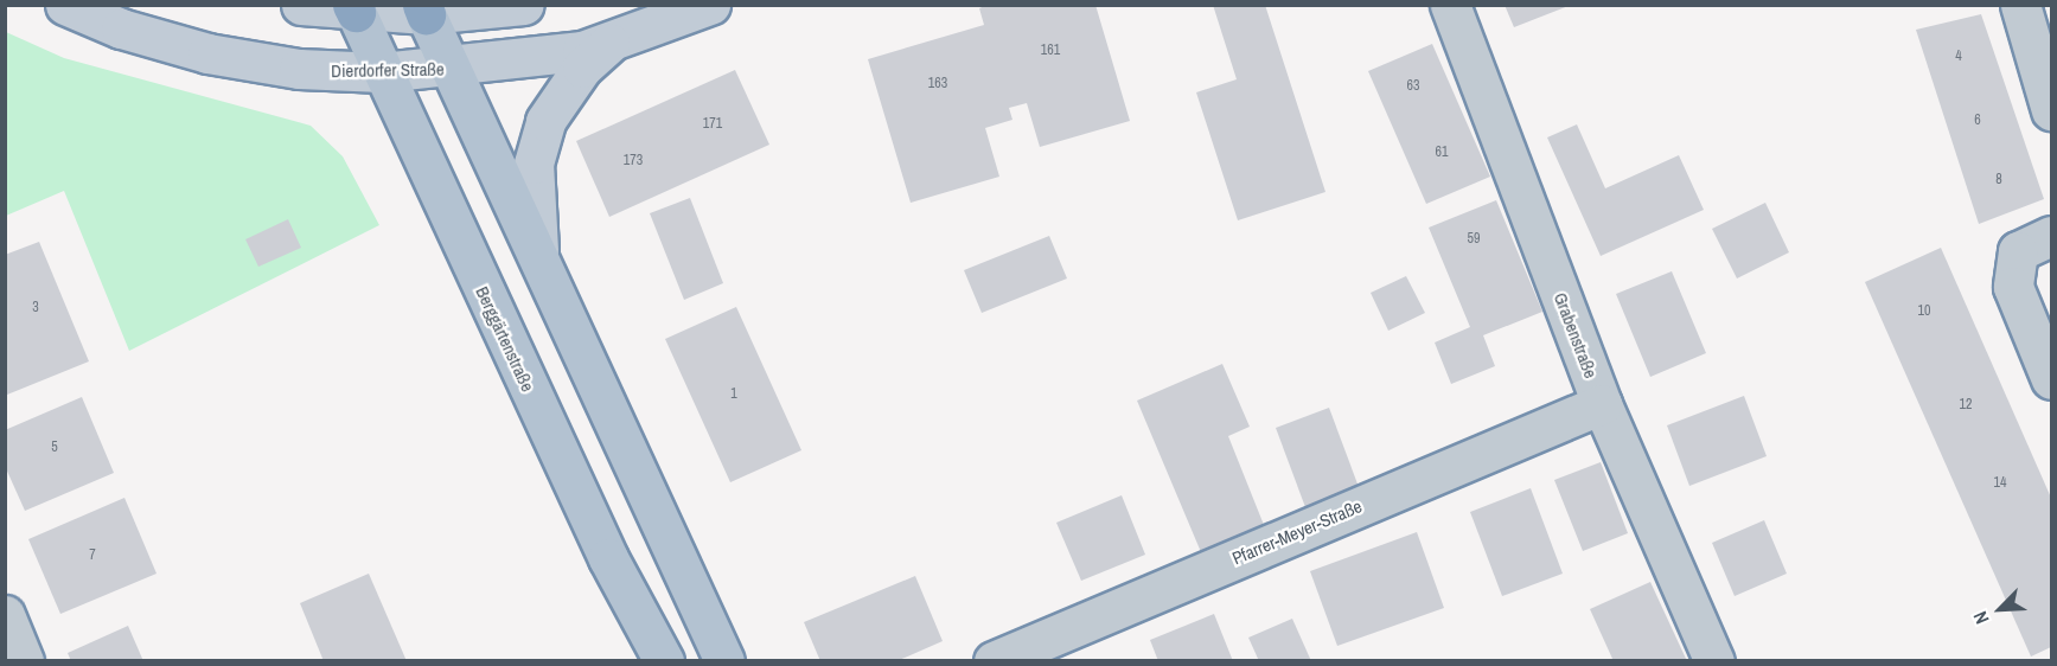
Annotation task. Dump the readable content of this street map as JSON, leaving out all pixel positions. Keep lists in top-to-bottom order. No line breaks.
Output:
{"streets":{"main road":["Berggärtenstraße"],"street":["Dierdorfer Straße","Grabenstraße","Pfarrer-Meyer-Straße"]},"crossings":[["Dierdorfer Straße","Berggärtenstraße"],["Grabenstraße","Pfarrer-Meyer-Straße"]],"house_numbers":["161","4","163","63","6","171","61","173","8","59","3","10","1","12","5","14","7"],"north":"bottom left"}
